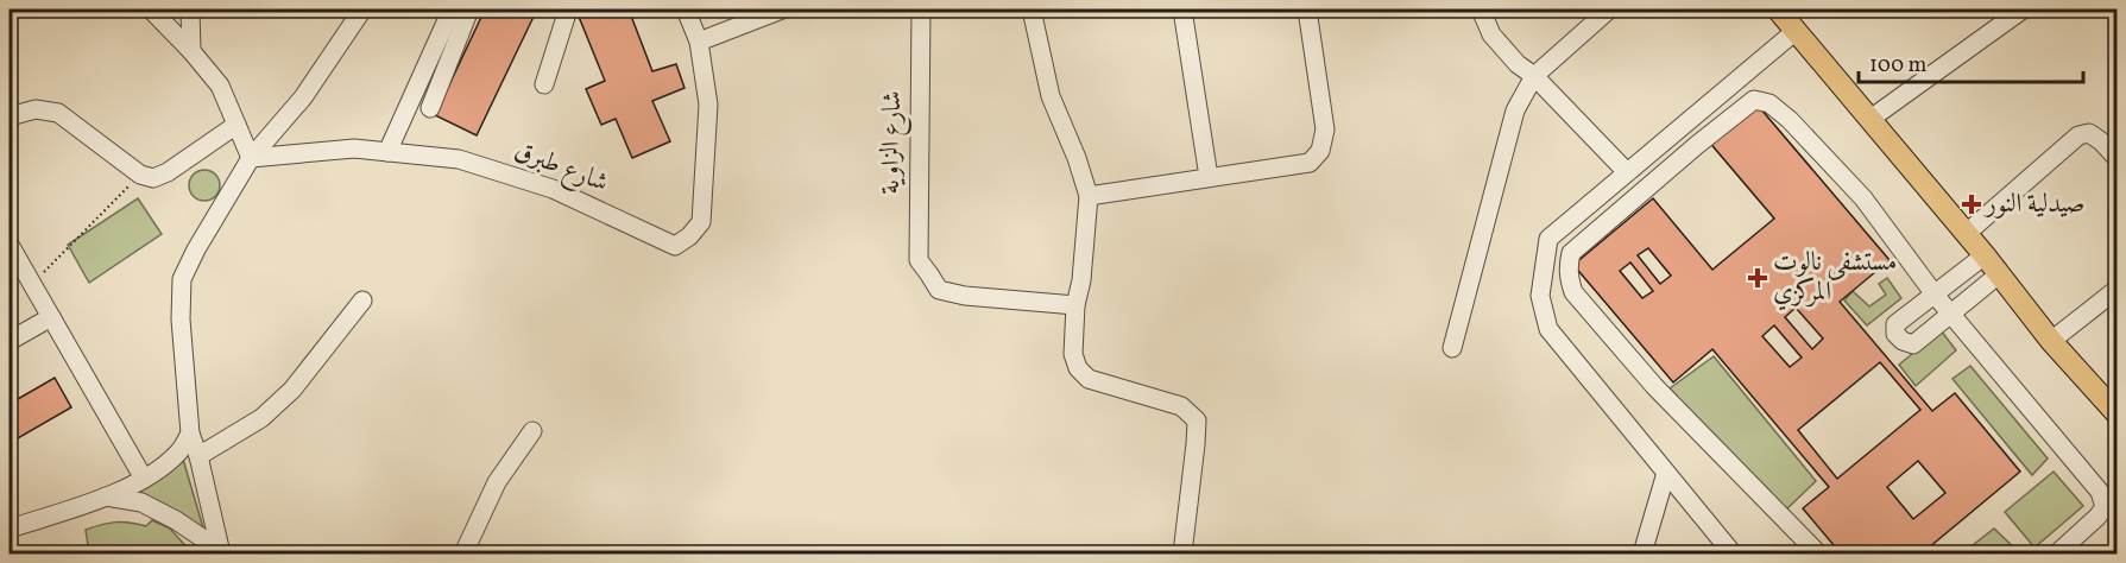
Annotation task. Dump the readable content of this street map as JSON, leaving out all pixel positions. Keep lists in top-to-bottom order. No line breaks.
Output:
{"streets":{"street":["شارع الزاوية","شارع طبرق"]},"places":{"health":["صيدلية النور","مستشفى نالوت المركزي"]},"scale_bar":"100 m"}
